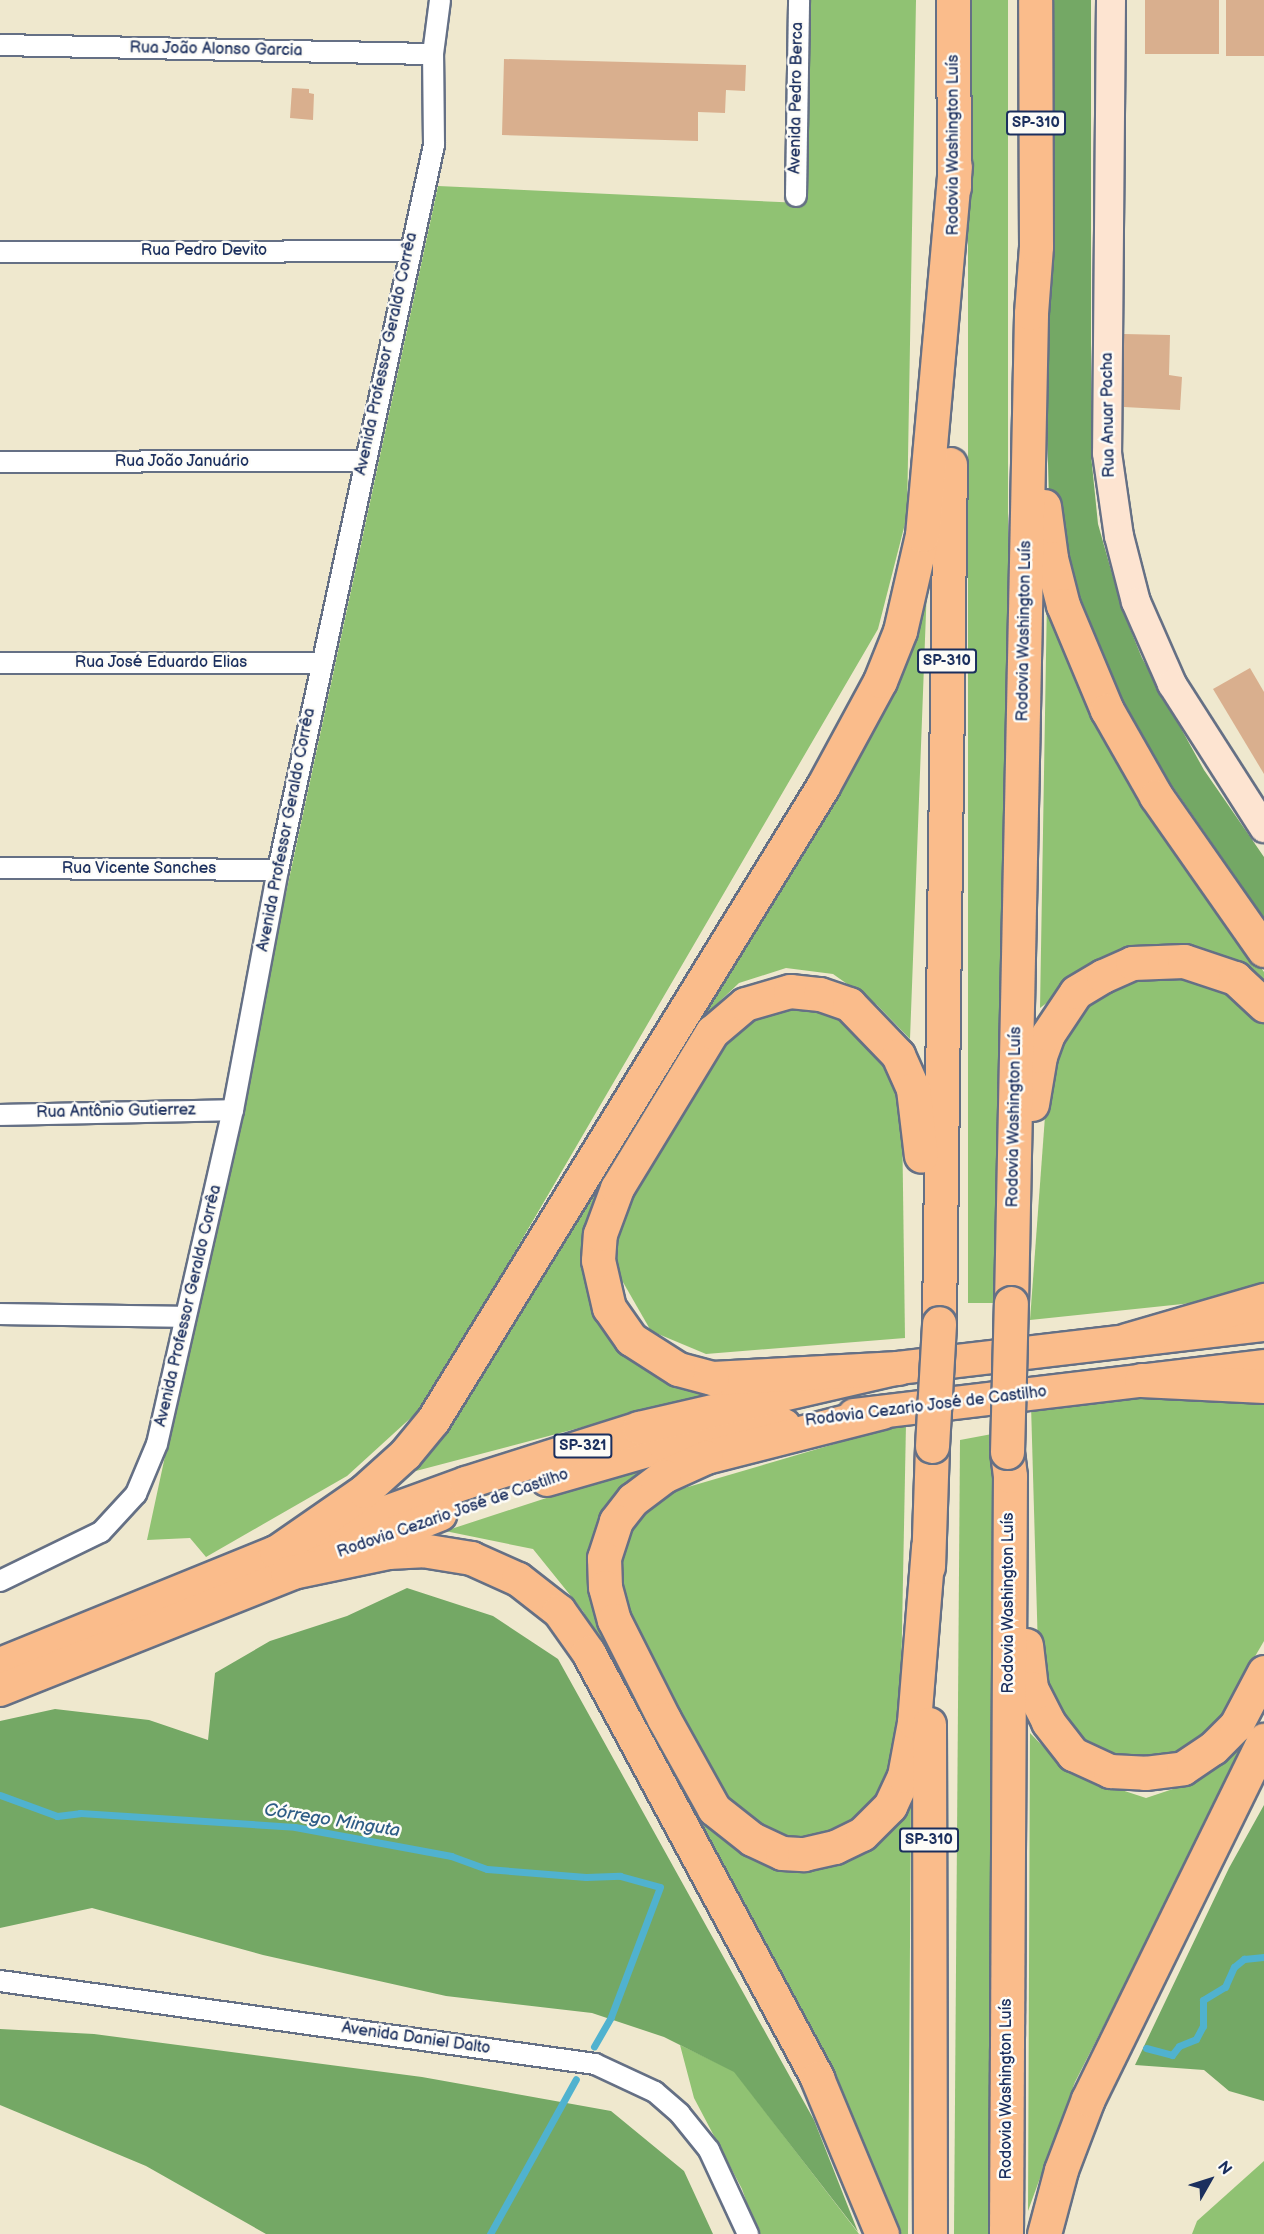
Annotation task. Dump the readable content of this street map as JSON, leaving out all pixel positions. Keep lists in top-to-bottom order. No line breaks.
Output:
{"streets":{"highway":["SP-310","Rodovia Washington Luís"],"main road":["Rodovia Cezario José de Castilho","SP-321"],"street":["Rua João Alonso Garcia","Avenida Pedro Berca","Rua Pedro Devito","Avenida Professor Geraldo Corrêa","Rua Anuar Pacha","Rua João Januário","Rua José Eduardo Elias","Rua Vicente Sanches","Rua Antônio Gutierrez","Avenida Daniel Dalto"]},"crossings":[["Rua João Alonso Garcia","Avenida Professor Geraldo Corrêa"],["Rua Pedro Devito","Avenida Professor Geraldo Corrêa"],["Avenida Professor Geraldo Corrêa","Rua João Januário"],["Avenida Professor Geraldo Corrêa","Rua José Eduardo Elias"],["Avenida Professor Geraldo Corrêa","Rua Vicente Sanches"],["Avenida Professor Geraldo Corrêa","Rua Antônio Gutierrez"]],"water":["Córrego Minguta"],"north":"top right"}
